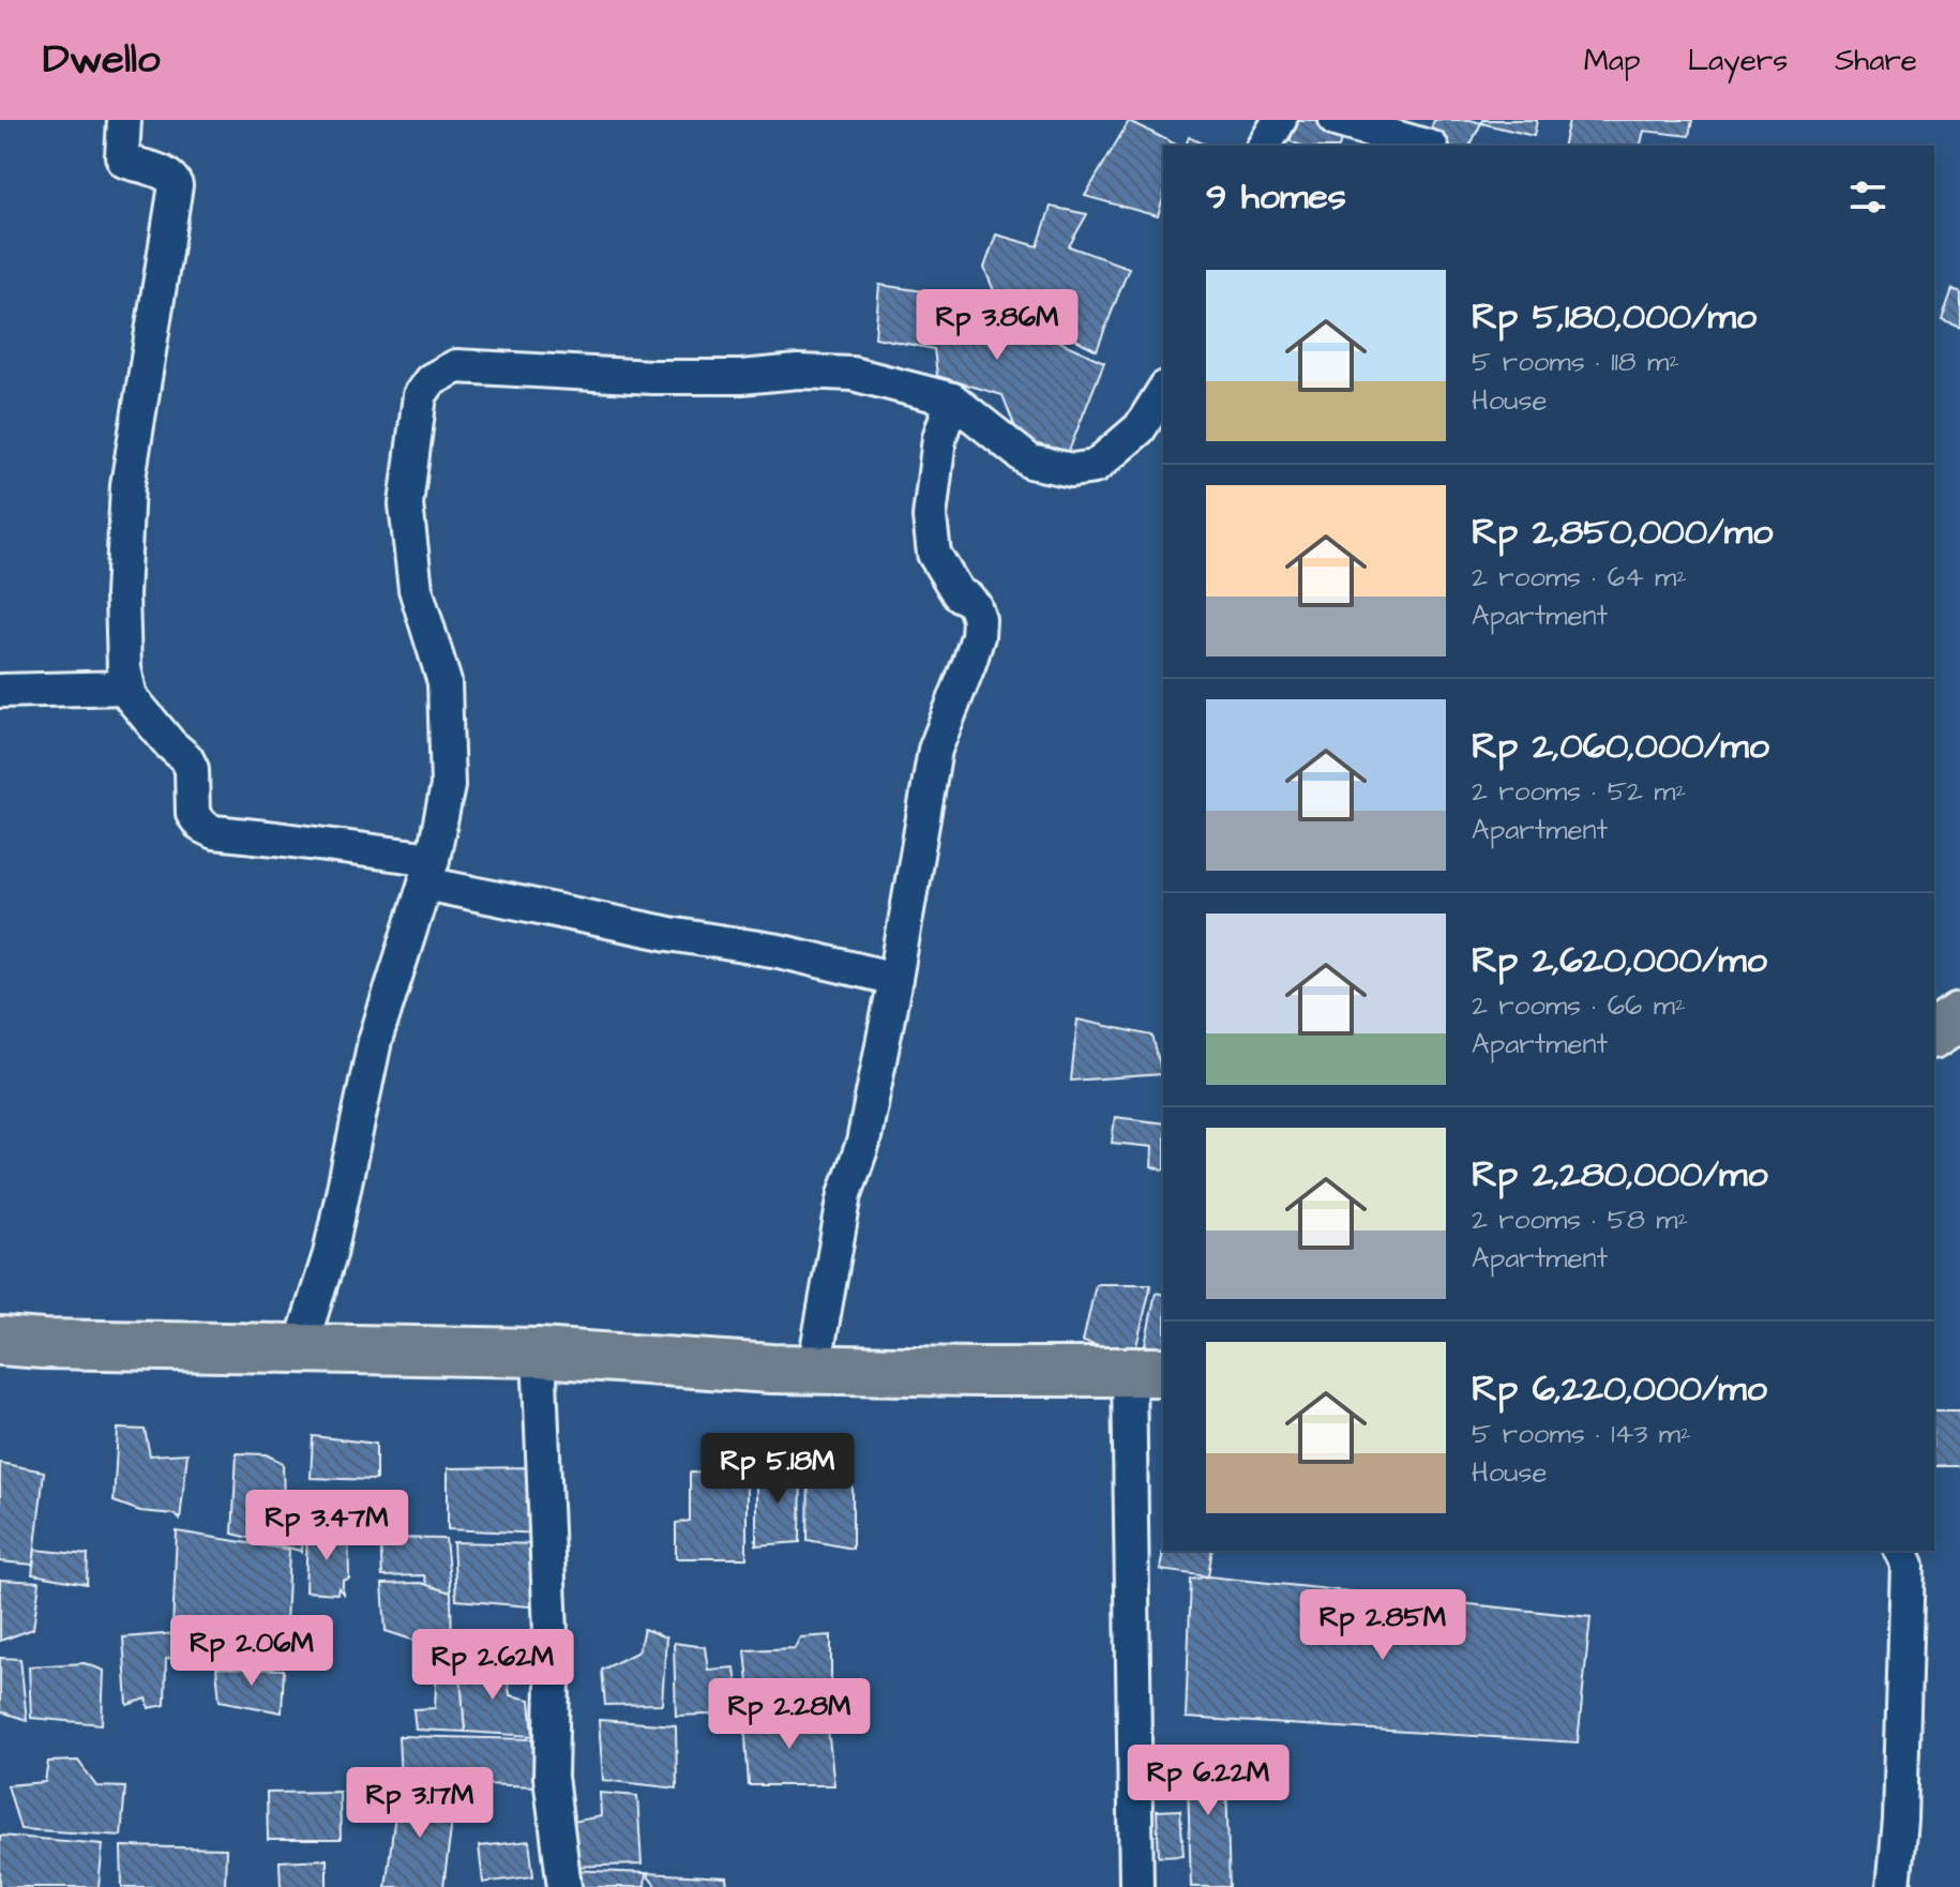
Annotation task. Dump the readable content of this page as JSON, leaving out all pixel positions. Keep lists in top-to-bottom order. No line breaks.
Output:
{"page":{"header":"Dwello","nav":["Map","Layers","Share"],"heading":"9 homes","list":[{"name":"Rp 5,180,000/mo","note":"5 rooms · 118 m² · House"},{"name":"Rp 2,850,000/mo","note":"2 rooms · 64 m² · Apartment"},{"name":"Rp 2,060,000/mo","note":"2 rooms · 52 m² · Apartment"},{"name":"Rp 2,620,000/mo","note":"2 rooms · 66 m² · Apartment"},{"name":"Rp 2,280,000/mo","note":"2 rooms · 58 m² · Apartment"},{"name":"Rp 6,220,000/mo","note":"5 rooms · 143 m² · House"}],"price":["Rp 3.86M","Rp 5.18M","Rp 3.47M","Rp 2.85M","Rp 2.06M","Rp 2.62M","Rp 2.28M","Rp 6.22M","Rp 3.17M"]}}
